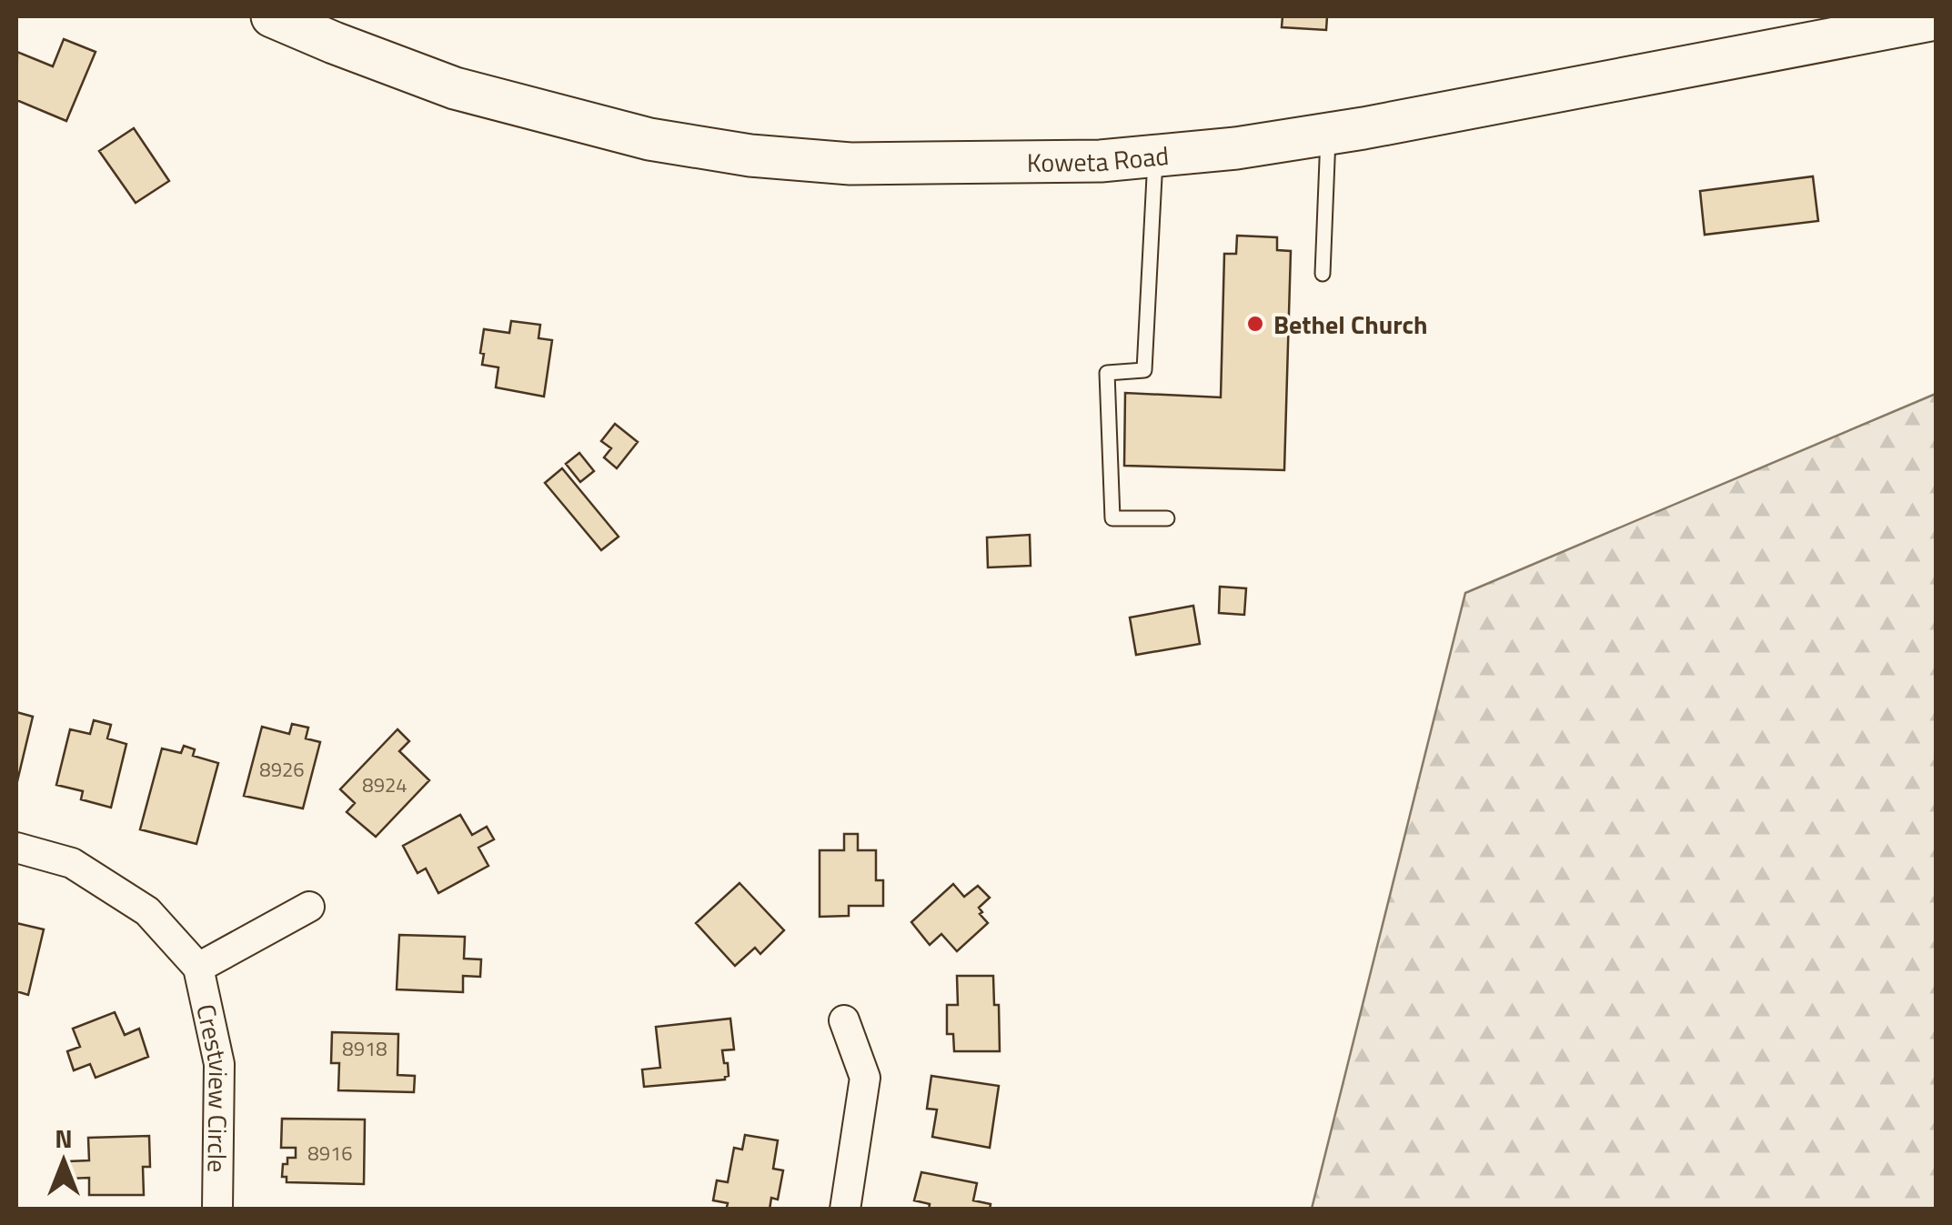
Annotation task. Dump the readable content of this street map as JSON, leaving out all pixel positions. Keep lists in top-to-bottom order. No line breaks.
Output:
{"streets":{"street":["Koweta Road","Crestview Circle"]},"places":["Bethel Church"],"house_numbers":["8926","8924","8918","8916"],"north":"top"}
